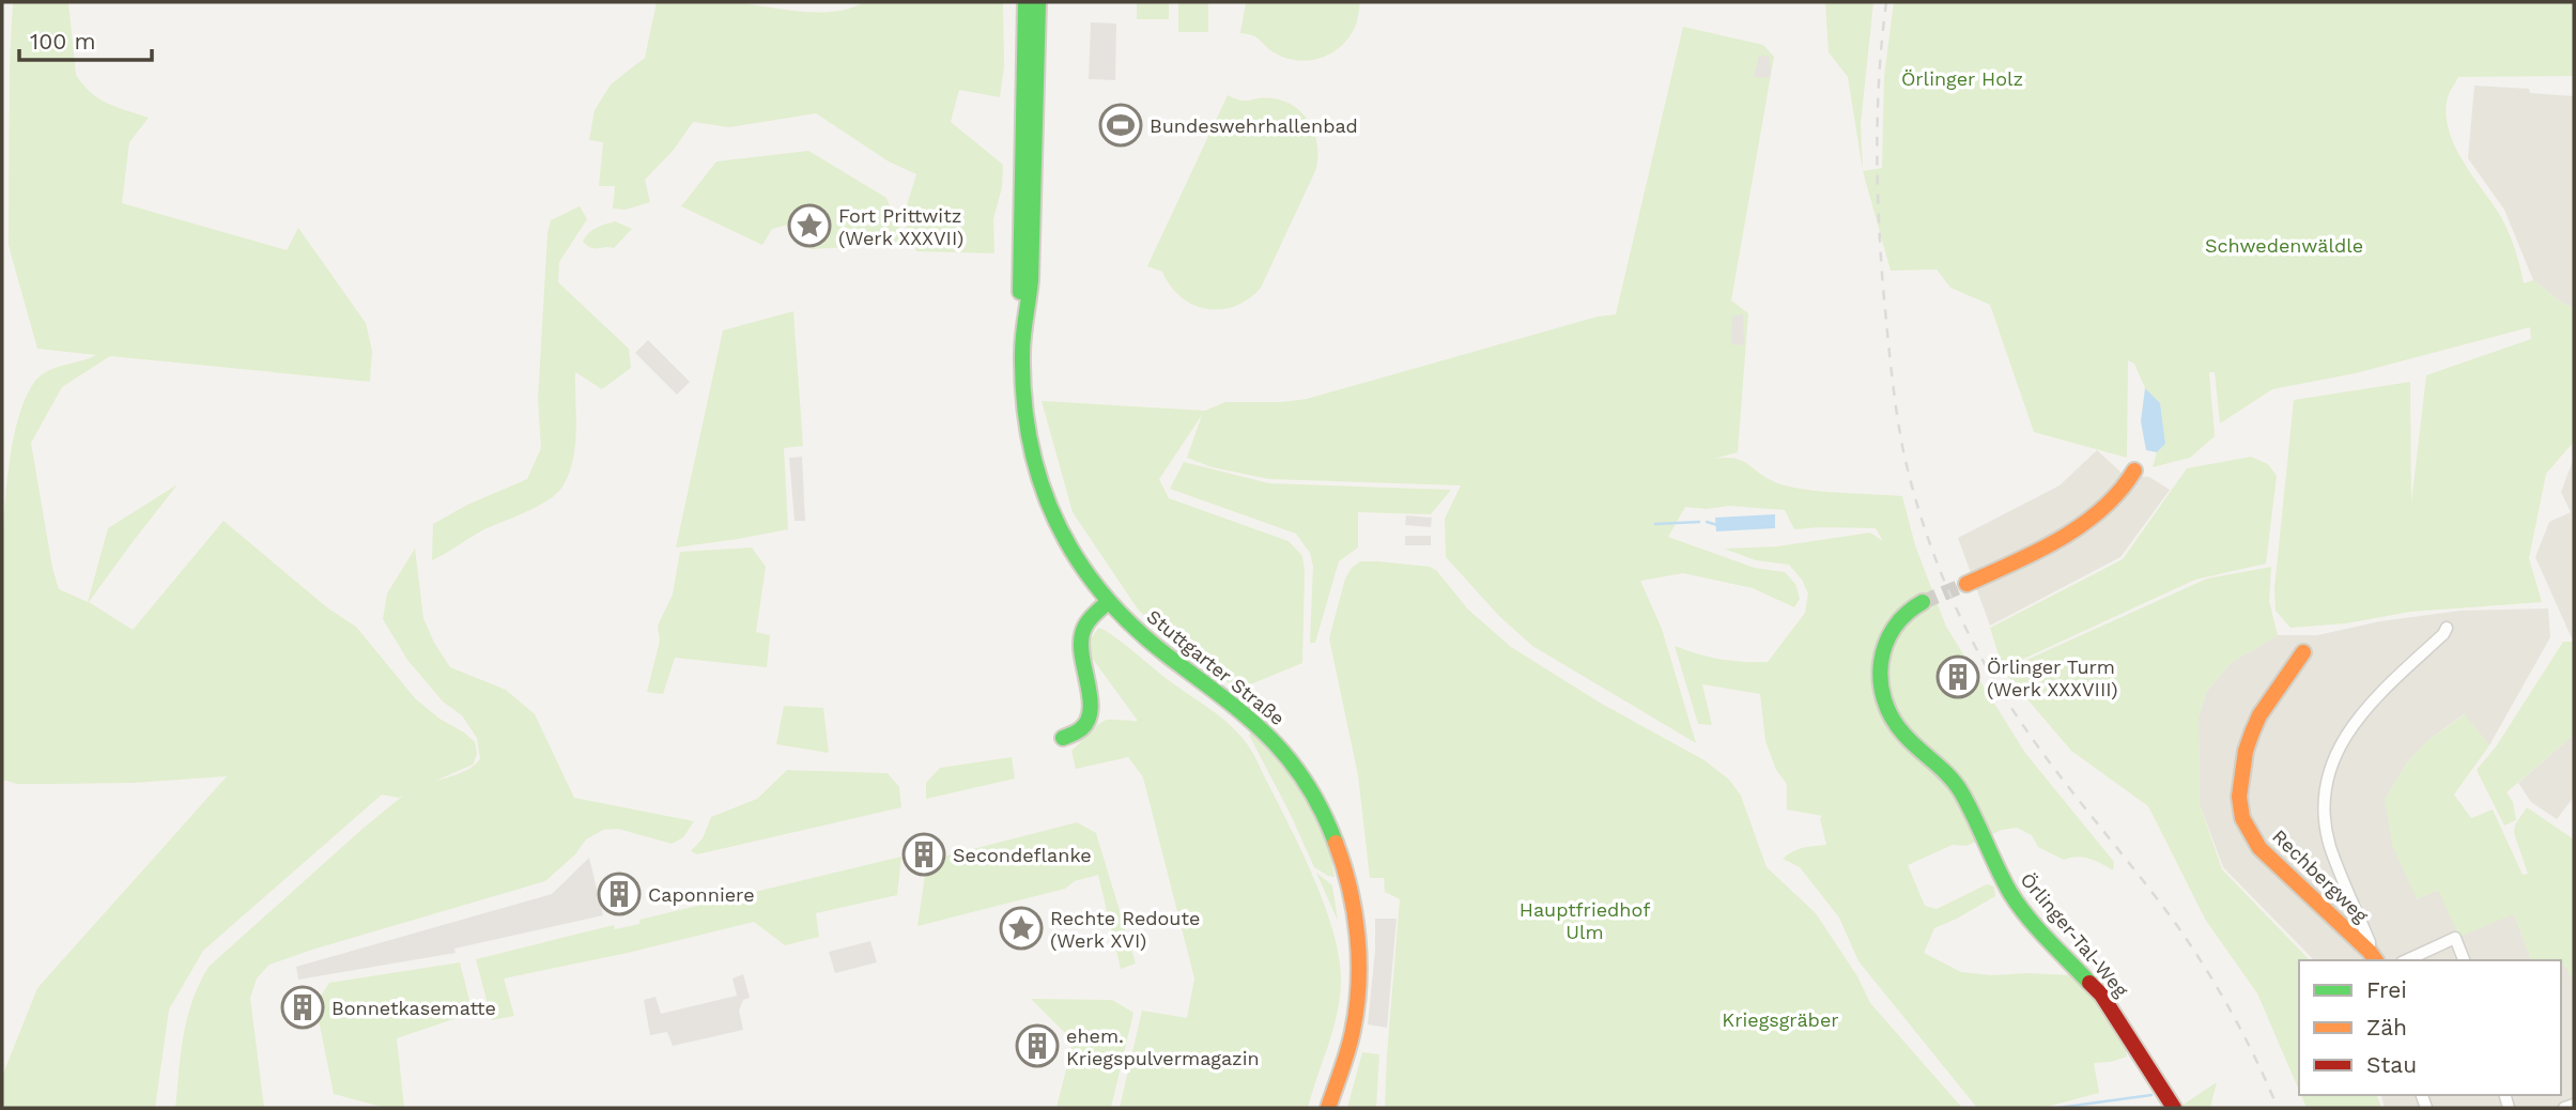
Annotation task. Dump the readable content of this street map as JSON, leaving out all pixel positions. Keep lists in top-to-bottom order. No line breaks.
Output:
{"streets":{"main road":["Stuttgarter Straße","Rechbergweg","Örlinger-Tal-Weg"]},"parks":["Örlinger Holz","Schwedenwäldle","Hauptfriedhof Ulm","Kriegsgräber"],"places":{"sports":["Bundeswehrhallenbad"],"place":["Fort Prittwitz (Werk XXXVII)","Rechte Redoute (Werk XVI)"],"building":["Örlinger Turm (Werk XXXVIII)","Secondeflanke","Caponniere","Bonnetkasematte","ehem. Kriegspulvermagazin"]},"legend":["Frei","Zäh","Stau"],"scale_bar":"100 m"}
